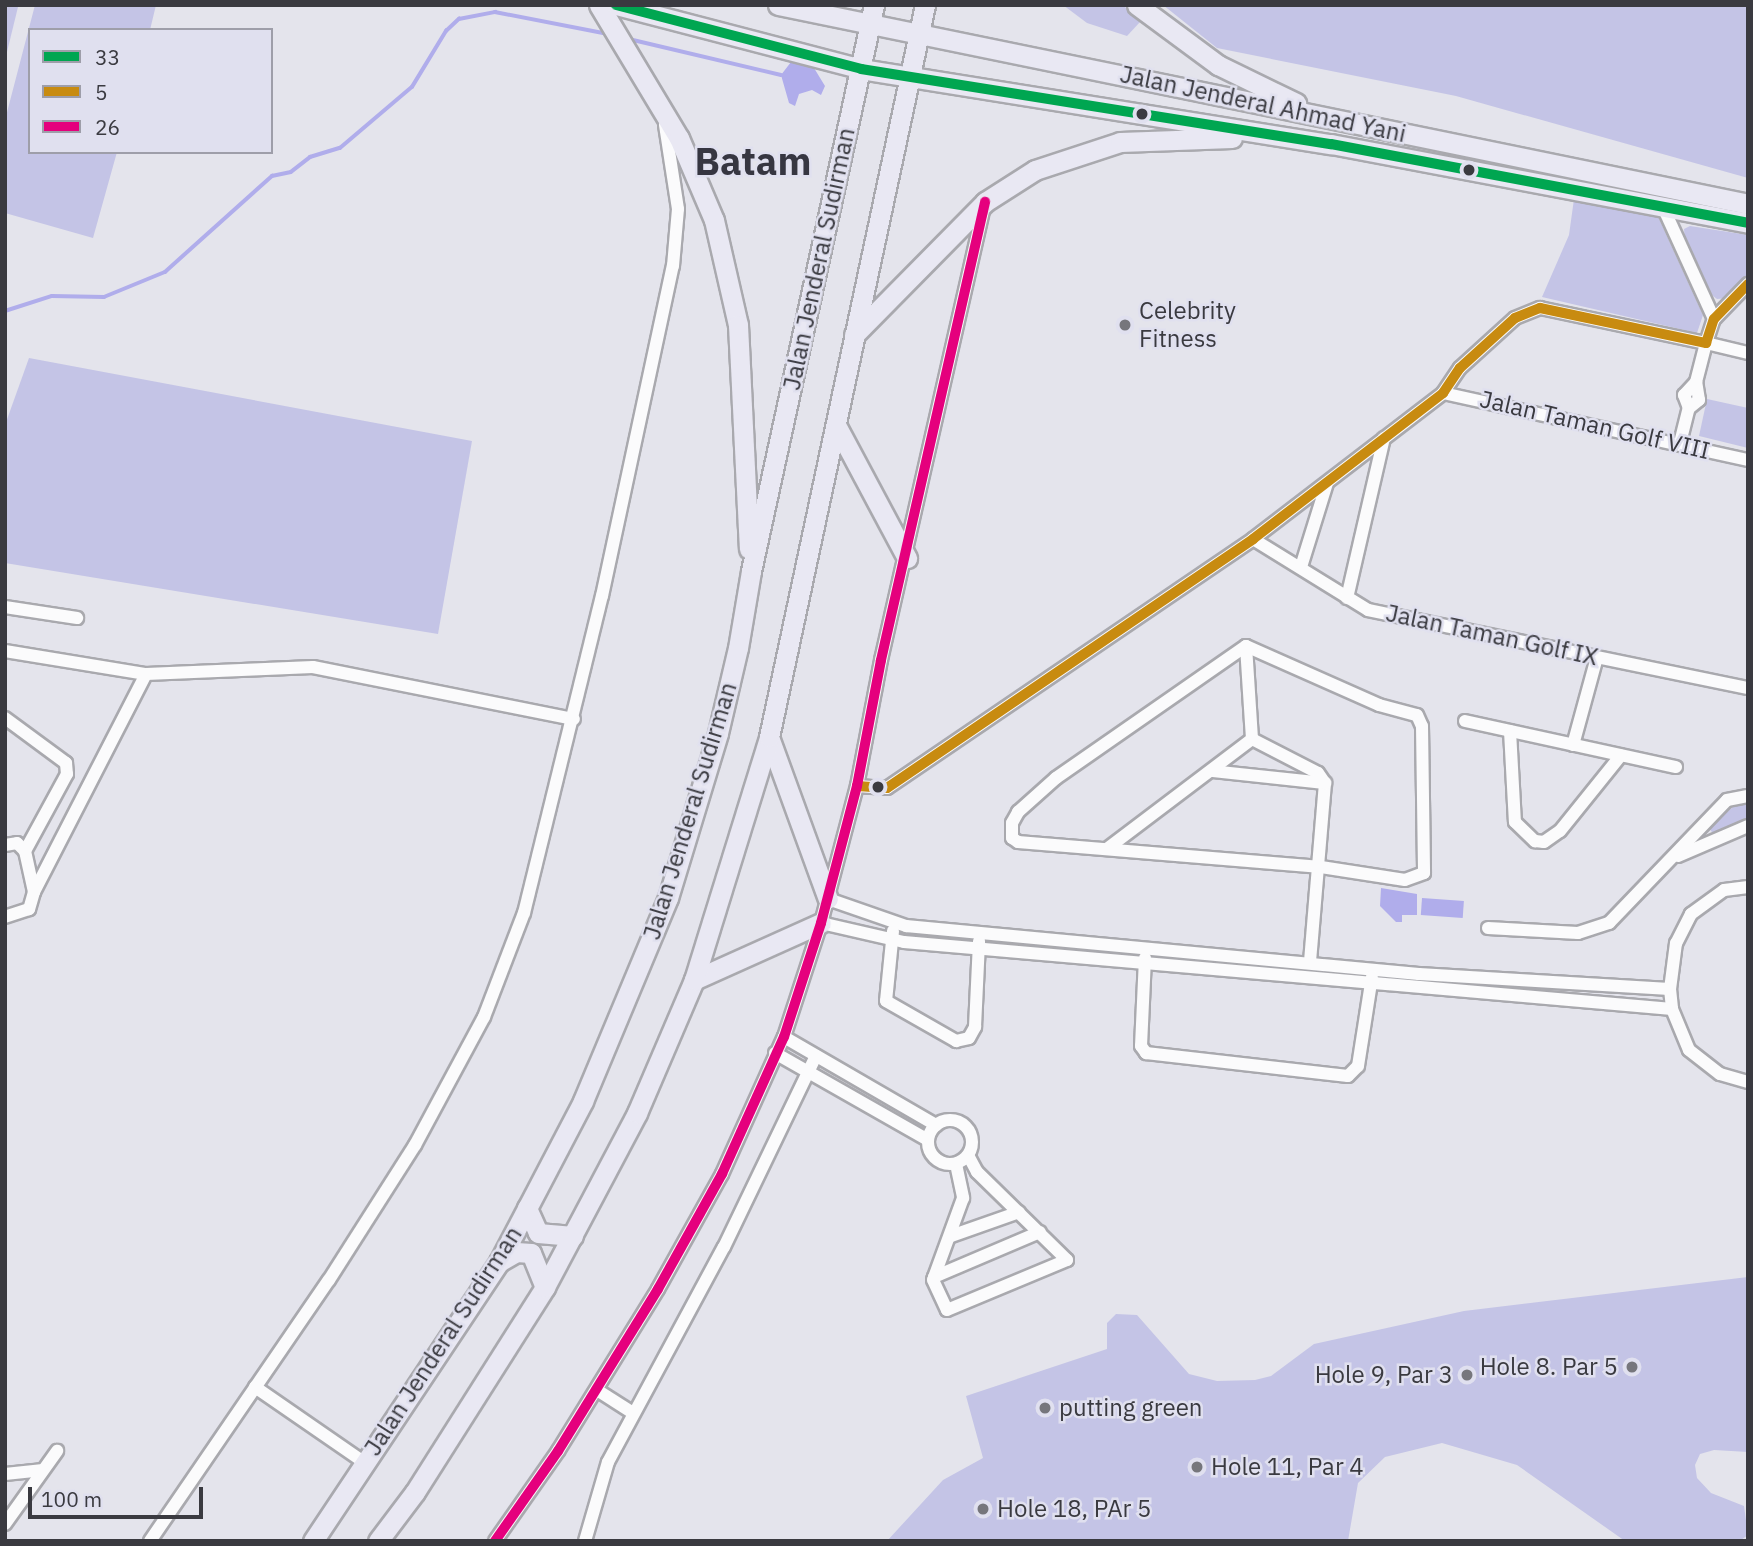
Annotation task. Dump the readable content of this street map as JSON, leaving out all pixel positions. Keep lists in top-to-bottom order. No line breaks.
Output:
{"streets":{"highway":["Jalan Jenderal Ahmad Yani","Jalan Jenderal Sudirman"],"street":["Jalan Taman Golf VIII","Jalan Taman Golf IX"]},"crossings":[["Jalan Jenderal Ahmad Yani","Jalan Jenderal Sudirman"]],"districts":["Batam"],"places":["Celebrity Fitness","Hole 8. Par 5","Hole 9, Par 3","putting green","Hole 11, Par 4","Hole 18, PAr 5"],"lines":["transit line 33","transit line 26","transit line 5"],"legend":["33","5","26"],"scale_bar":"100 m"}
